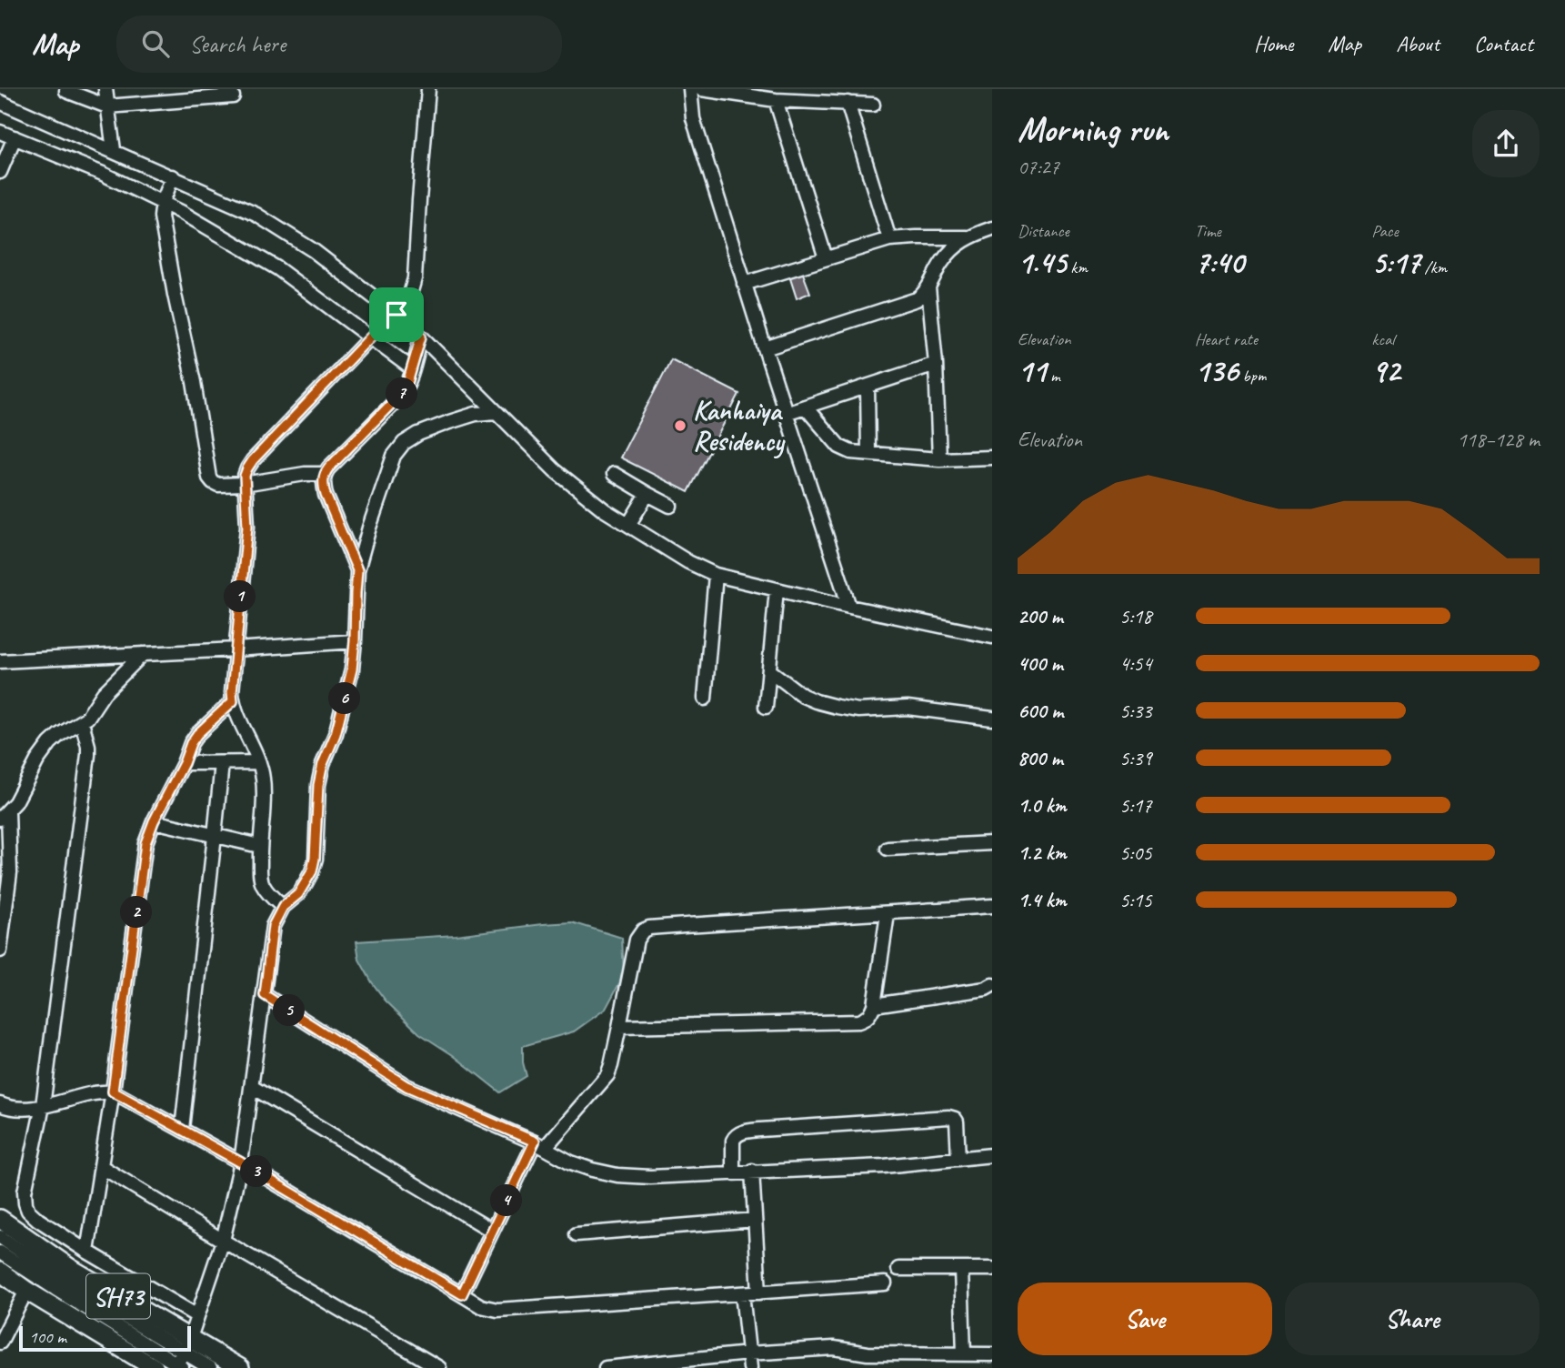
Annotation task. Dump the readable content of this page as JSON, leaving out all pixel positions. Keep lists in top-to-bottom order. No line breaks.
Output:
{"streets":{"main road":["SH73"]},"places":["Kanhaiya Residency"],"scale_bar":"100 m","page":{"header":"Map","search":"Search here","nav":["Home","Map","About","Contact"],"heading":["Morning run","07:27"],"stats":[["Distance","1.45 km"],["Time","7:40"],["Pace","5:17 /km"],["Elevation","11 m"],["Heart rate","136 bpm"],["kcal","92"]],"pins":["7","1","6","2","5","3","4"],"chart":["Elevation","118–128 m"],"list":[{"name":"200 m","note":"5:18"},{"name":"400 m","note":"4:54"},{"name":"600 m","note":"5:33"},{"name":"800 m","note":"5:39"},{"name":"1.0 km","note":"5:17"},{"name":"1.2 km","note":"5:05"},{"name":"1.4 km","note":"5:15"}],"buttons":["Save","Share"],"scale":"100 m"}}
